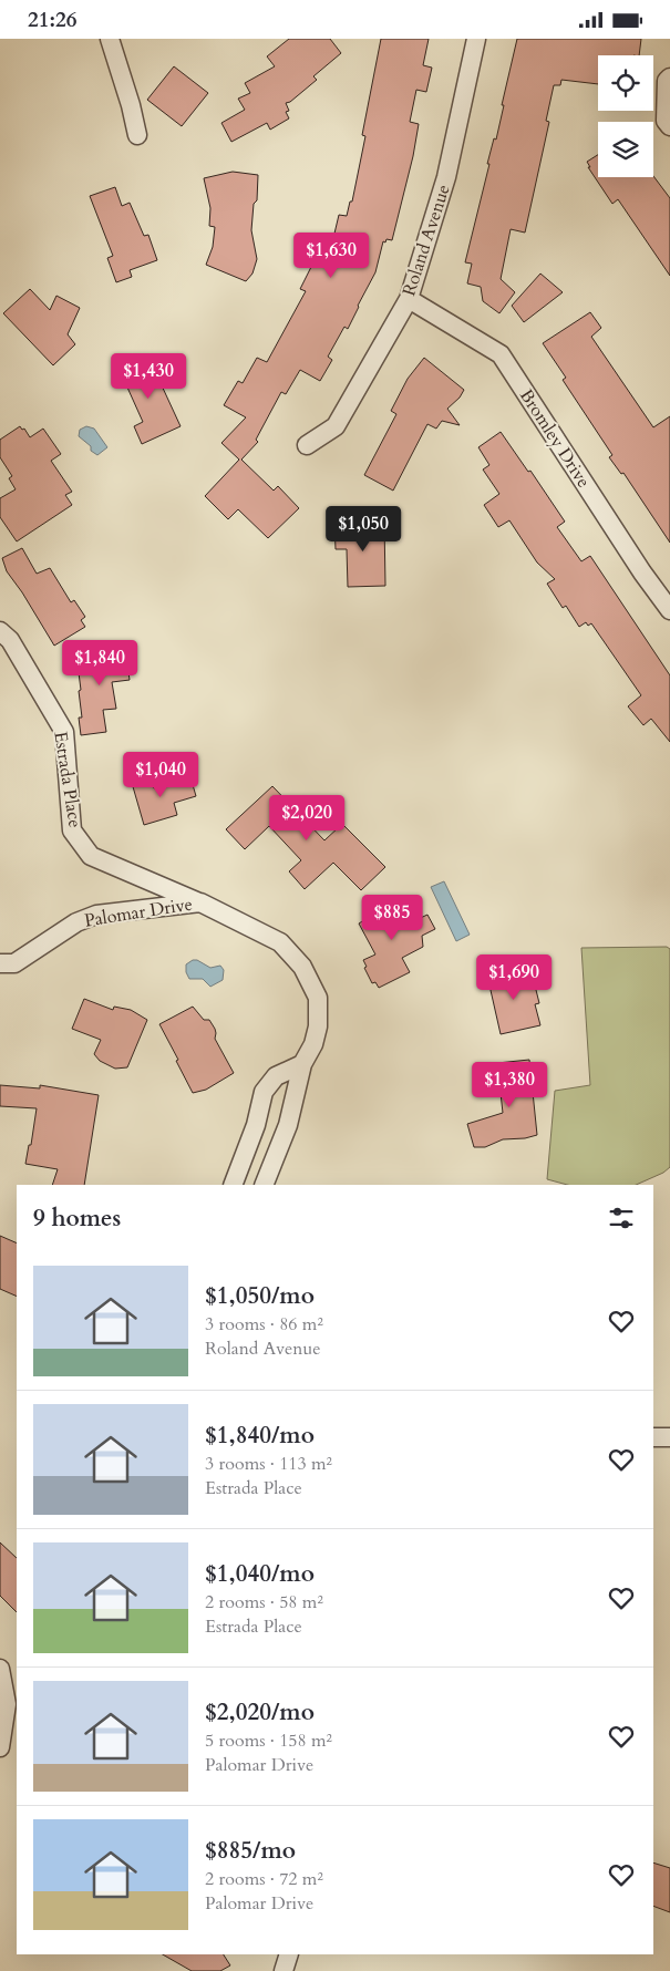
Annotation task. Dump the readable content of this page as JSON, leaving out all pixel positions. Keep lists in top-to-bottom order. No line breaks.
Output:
{"streets":{"street":["Roland Avenue","Bromley Drive","Estrada Place","Palomar Drive"]},"crossings":[["Roland Avenue","Bromley Drive"],["Estrada Place","Palomar Drive"]],"page":{"status":"21:26","price":["$1,630","$1,430","$1,050","$1,840","$1,040","$2,020","$885","$1,690","$1,380"],"heading":"9 homes","list":[{"name":"$1,050/mo","note":"3 rooms · 86 m² · Roland Avenue"},{"name":"$1,840/mo","note":"3 rooms · 113 m² · Estrada Place"},{"name":"$1,040/mo","note":"2 rooms · 58 m² · Estrada Place"},{"name":"$2,020/mo","note":"5 rooms · 158 m² · Palomar Drive"},{"name":"$885/mo","note":"2 rooms · 72 m² · Palomar Drive"}]}}
